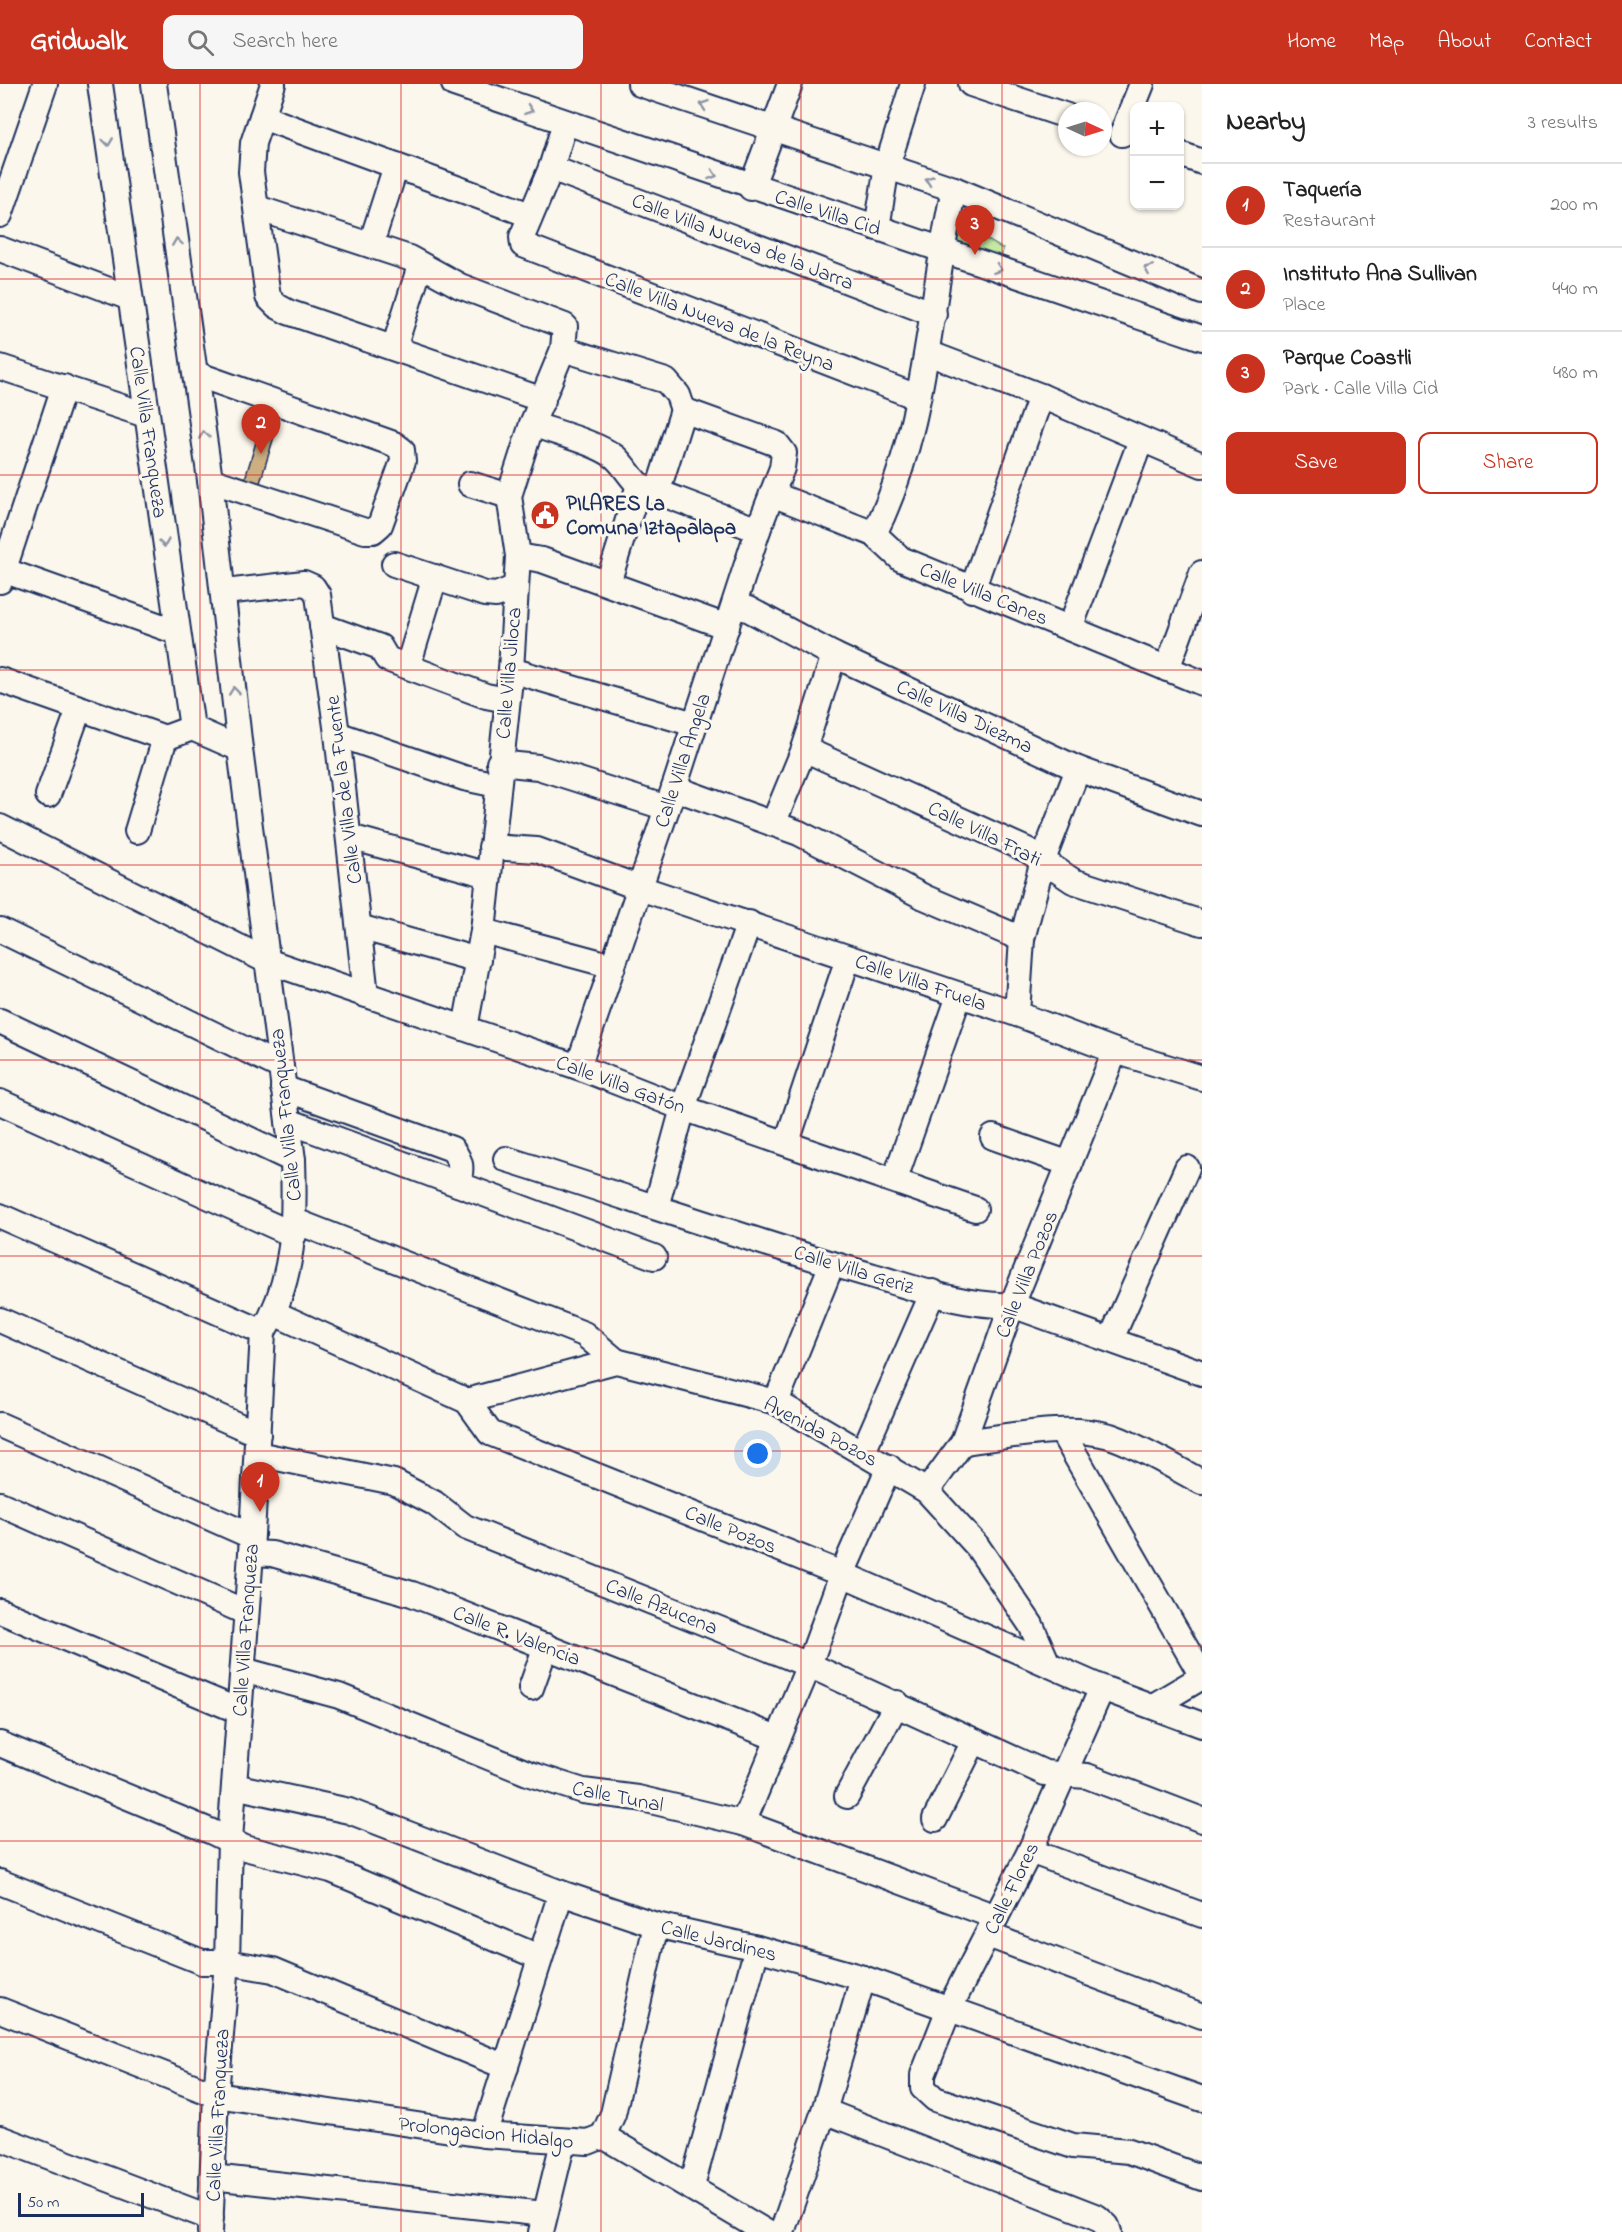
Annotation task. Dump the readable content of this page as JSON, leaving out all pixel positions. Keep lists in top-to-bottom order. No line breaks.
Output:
{"streets":{"street":["Calle Villa Cid","Calle Villa Nueva de la Jarra","Calle Villa Nueva de la Reyna","Calle Villa Franqueza","Calle Villa Canes","Calle Villa Jiloca","Calle Villa Diezma","Calle Villa Angela","Calle Villa de la Fuente","Calle Villa Frati","Calle Villa Fruela","Calle Villa Gatón","Calle Villa Geriz","Calle Villa Pozos","Avenida Pozos","Calle Pozos","Calle Azucena","Calle R. Valencia","Calle Tunal","Calle Flores","Calle Jardines","Prolongacion Hidalgo"]},"crossings":[["Calle Villa Franqueza","Calle Villa de la Fuente"],["Calle Villa Franqueza","Calle Villa Gatón"],["Calle Villa Franqueza","Calle Pozos"],["Calle Villa Franqueza","Calle Azucena"],["Calle Villa Franqueza","Calle R. Valencia"],["Calle Villa Franqueza","Calle Tunal"],["Calle Villa Franqueza","Calle Jardines"],["Calle Villa Franqueza","Prolongacion Hidalgo"],["Calle Villa Canes","Calle Villa Angela"],["Calle Villa Jiloca","Calle Villa Diezma"],["Calle Villa Jiloca","Calle Villa Fruela"],["Calle Villa Jiloca","Calle Villa Gatón"],["Calle Villa Diezma","Calle Villa Angela"],["Calle Villa Angela","Calle Villa Fruela"],["Calle Villa Angela","Calle Villa Gatón"],["Calle Villa de la Fuente","Calle Villa Gatón"],["Calle Villa Fruela","Calle Villa Pozos"],["Calle Villa Geriz","Calle Villa Pozos"],["Calle Villa Pozos","Avenida Pozos"],["Avenida Pozos","Calle Pozos"],["Calle Pozos","Calle Flores"],["Calle Azucena","Calle Flores"],["Calle Tunal","Calle Flores"],["Calle Flores","Calle Jardines"]],"places":{"public building":["PILARES La Comuna Iztapalapa"]},"scale_bar":"50 m","north":"right","page":{"header":"Gridwalk","search":"Search here","nav":["Home","Map","About","Contact"],"heading":["Nearby","3 results"],"map_buttons":["+","−"],"list":[{"mark":"1","name":"Taquería","note":"Restaurant","value":"200 m"},{"mark":"2","name":"Instituto Ana Sullivan","note":"Place","value":"440 m"},{"mark":"3","name":"Parque Coastli","note":"Park · Calle Villa Cid","value":"480 m"}],"pins":["3","2","1"],"buttons":["Save","Share"],"scale":"50 m"}}
